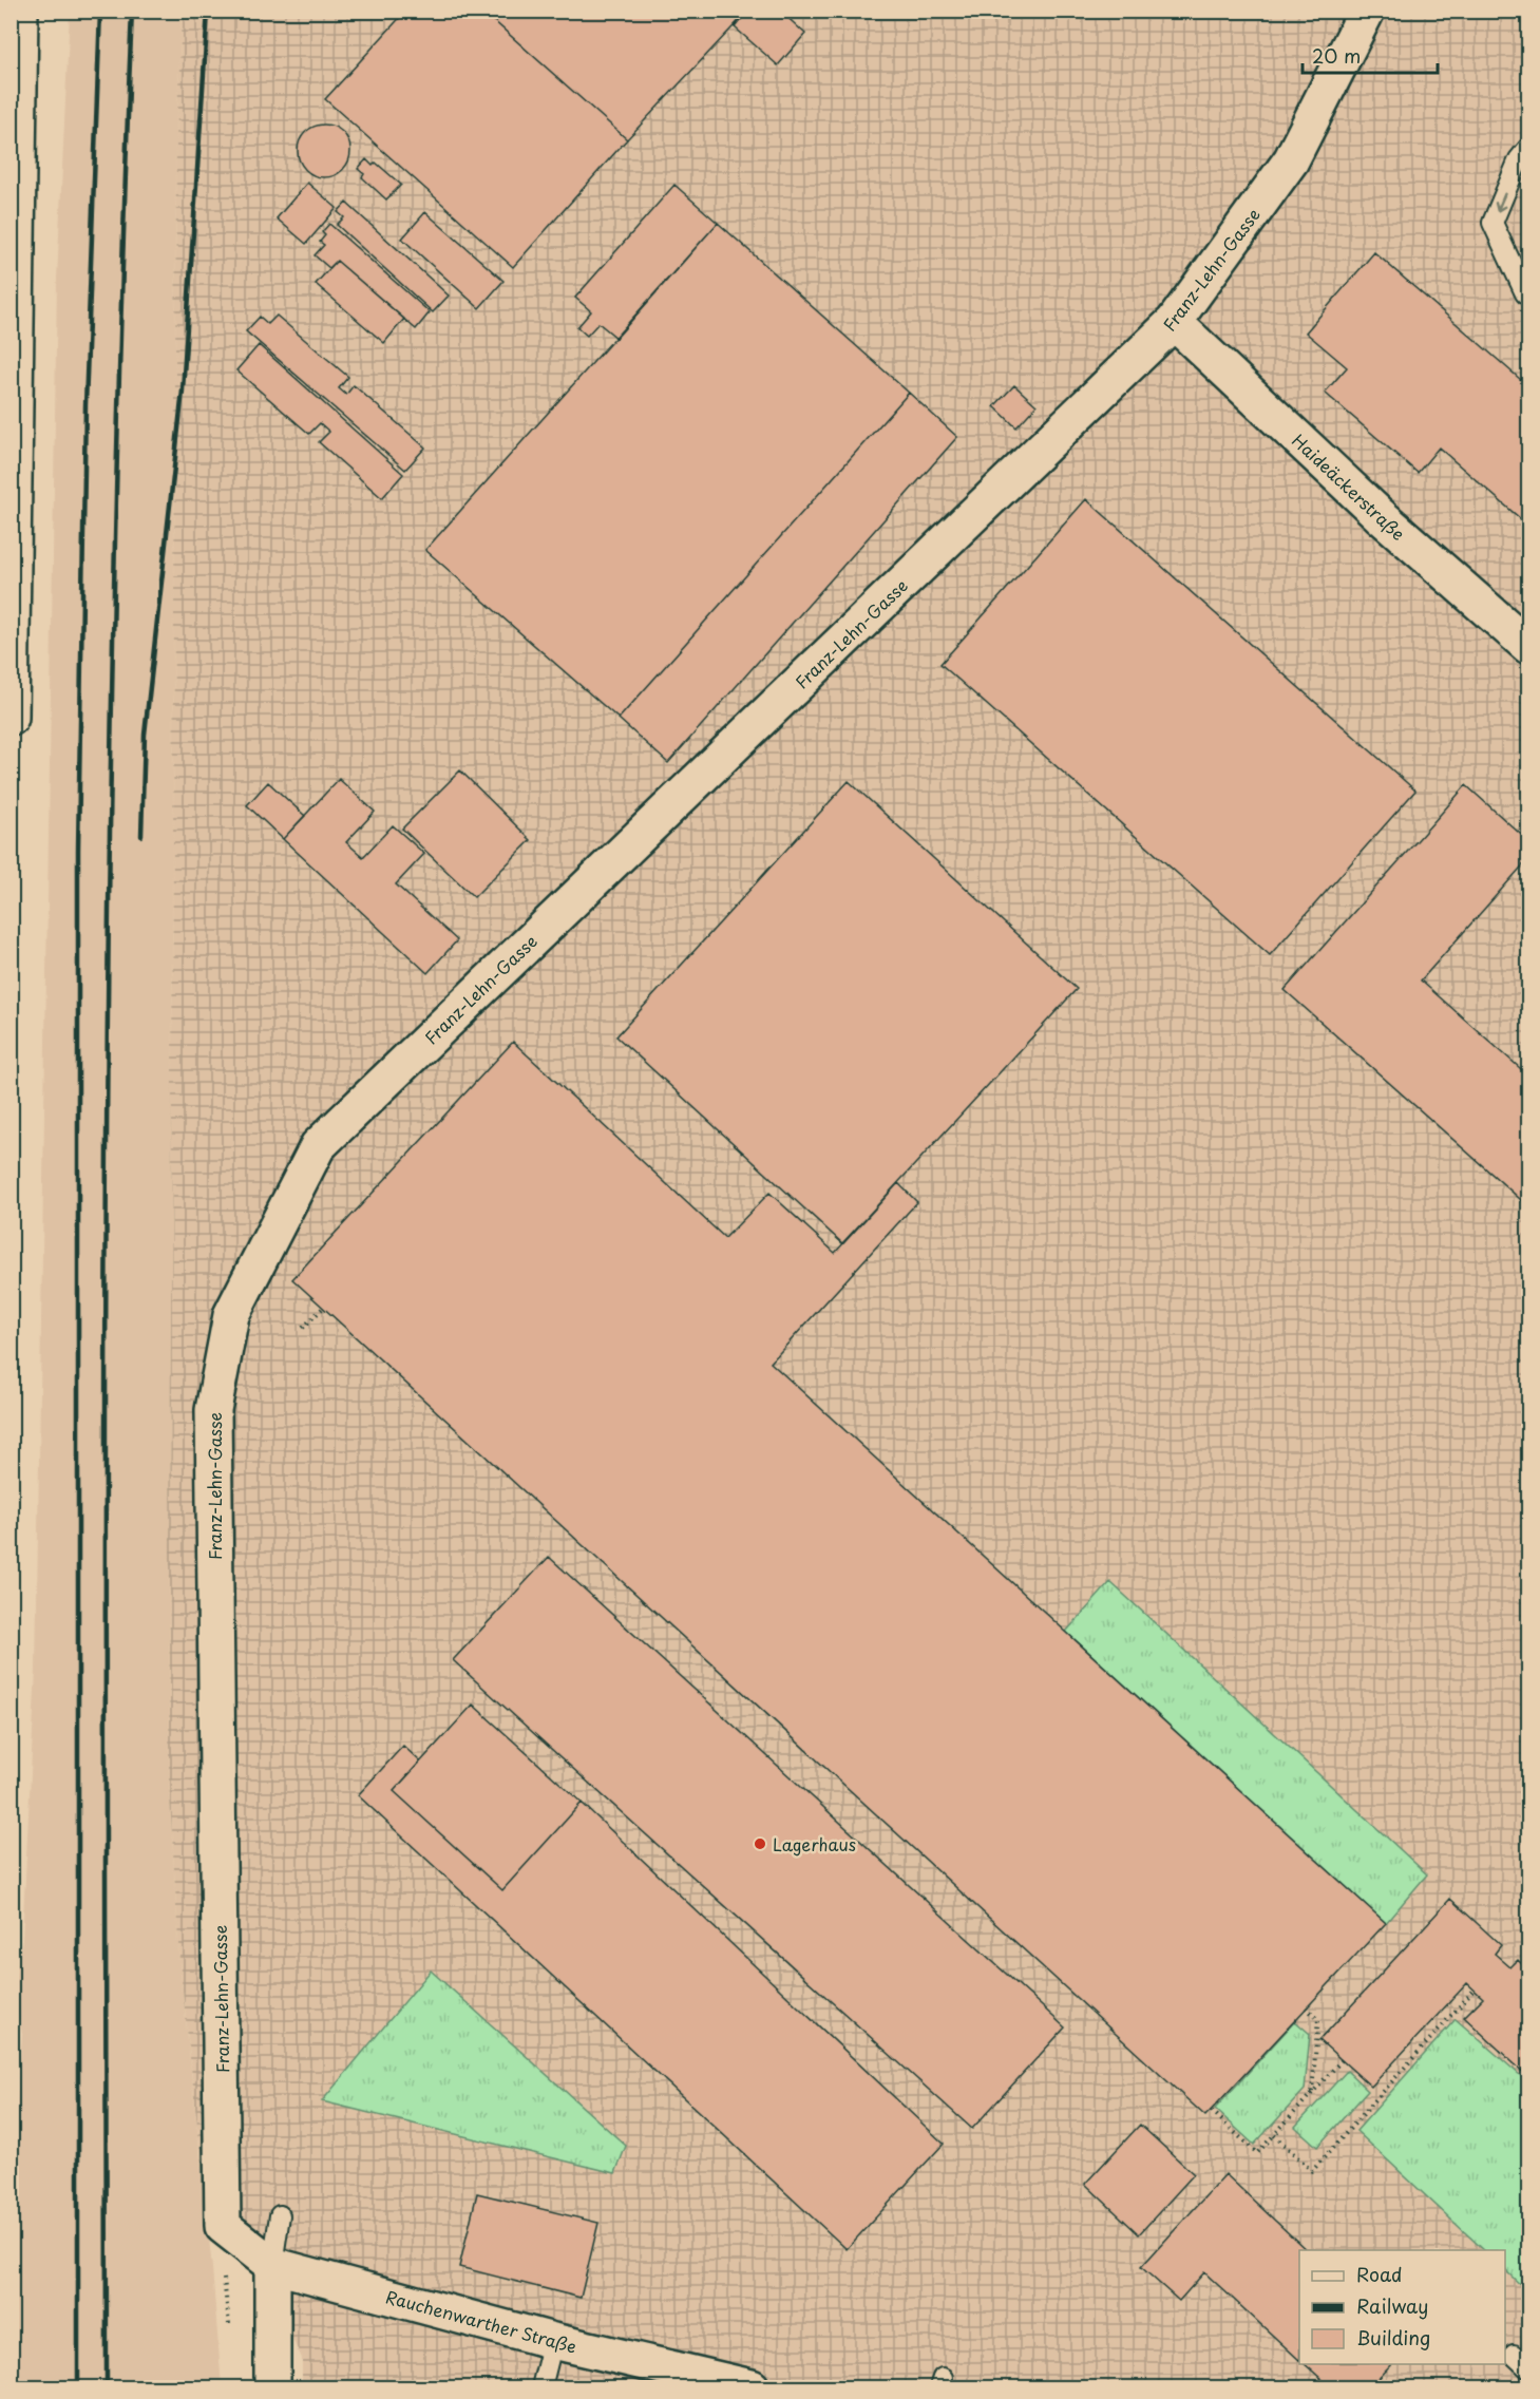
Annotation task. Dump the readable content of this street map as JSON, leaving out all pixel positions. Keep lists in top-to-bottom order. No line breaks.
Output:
{"streets":{"street":["Franz-Lehn-Gasse","Haideäckerstraße","Rauchenwarther Straße"]},"crossings":[["Franz-Lehn-Gasse","Haideäckerstraße"],["Franz-Lehn-Gasse","Rauchenwarther Straße"]],"places":["Lagerhaus"],"legend":["Road","Railway","Building"],"scale_bar":"20 m"}
